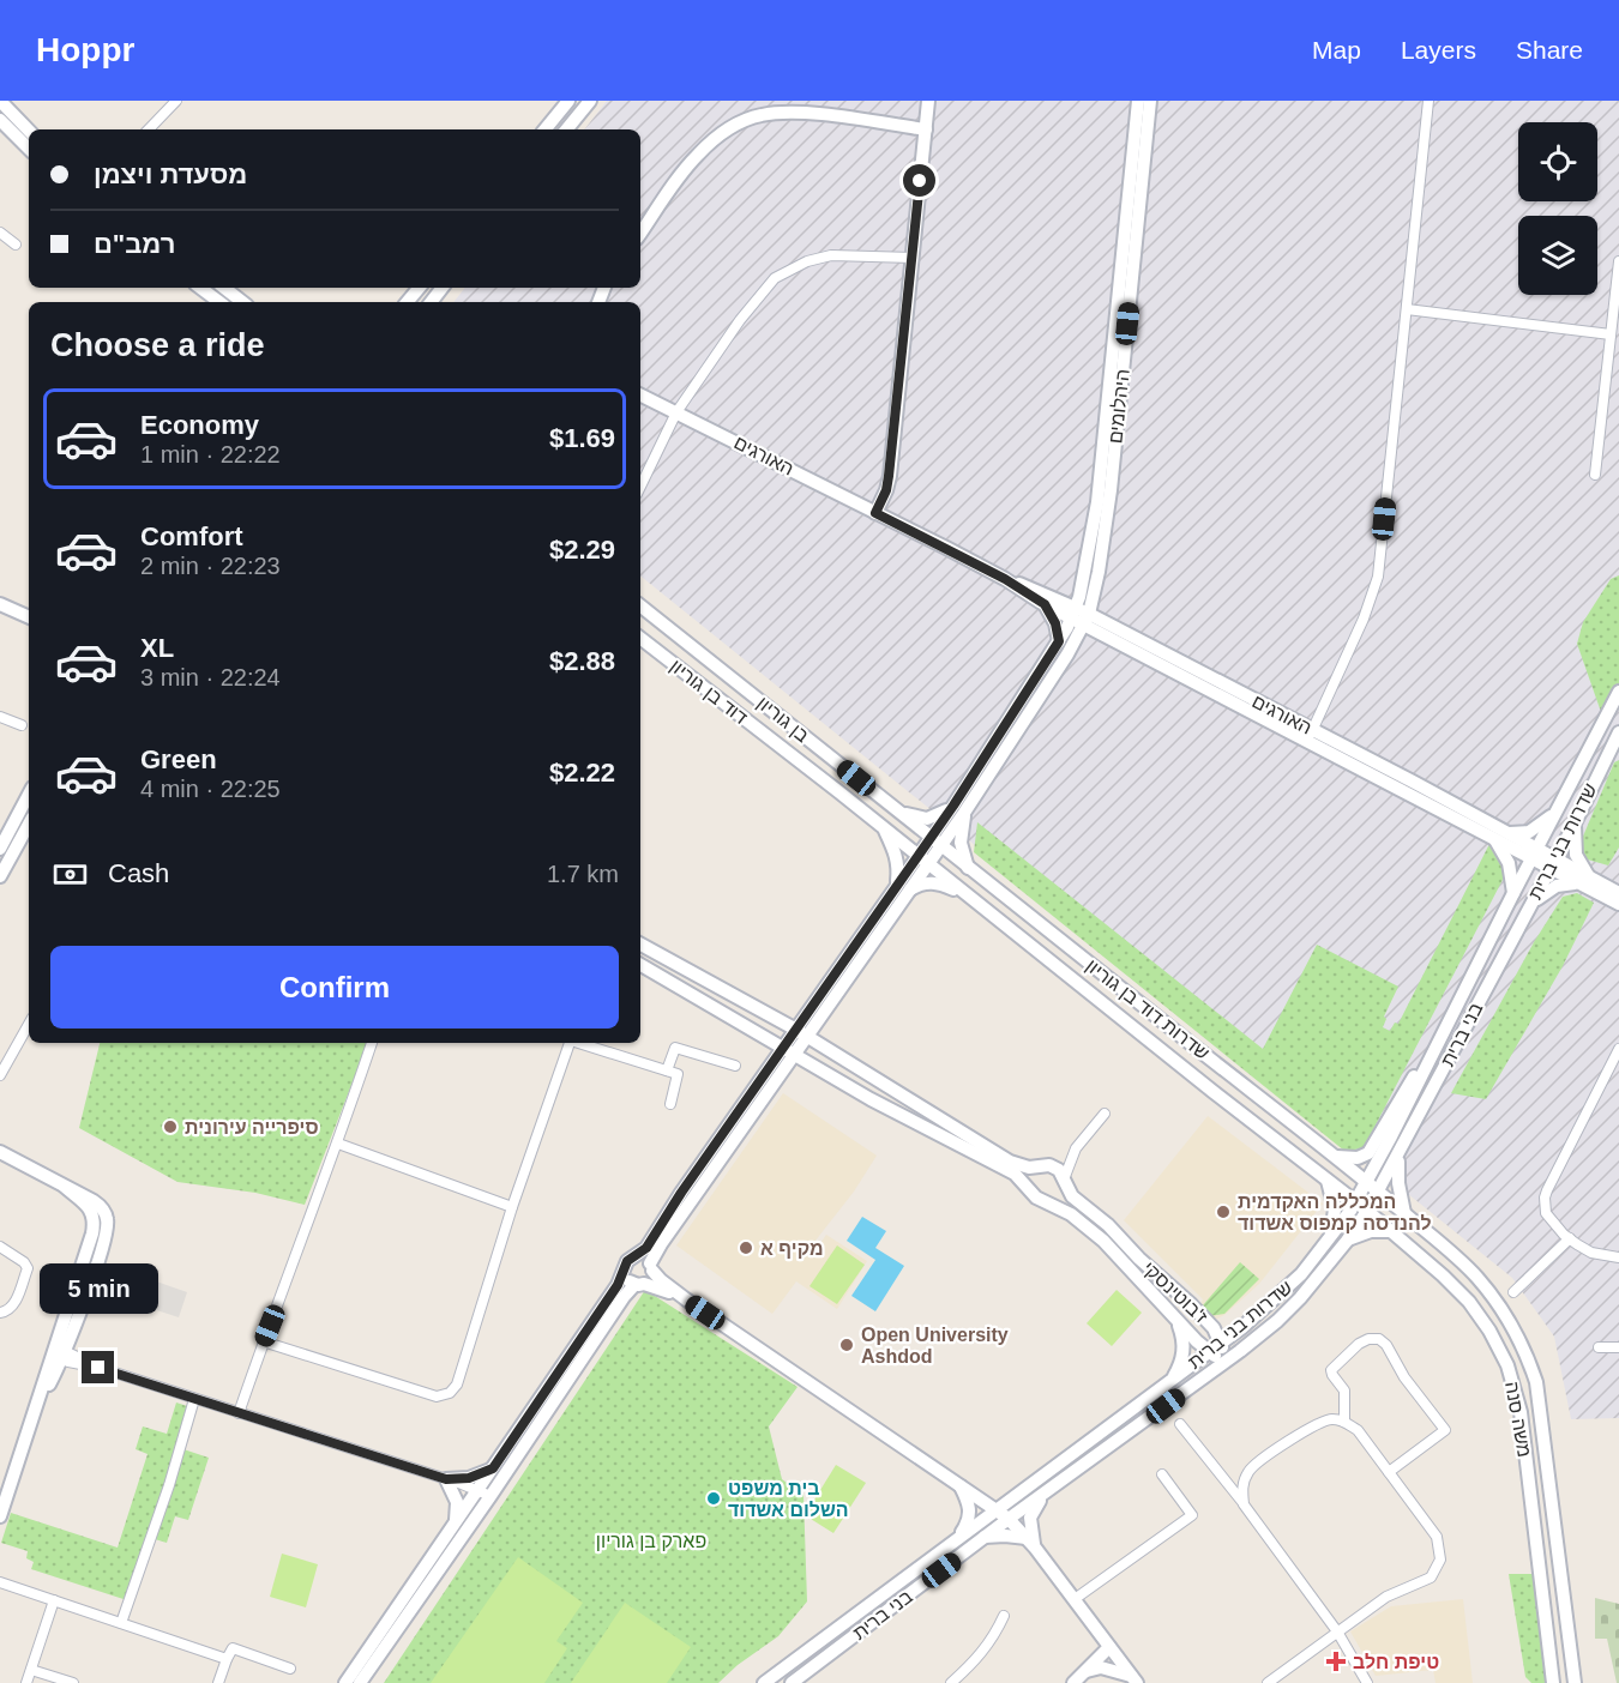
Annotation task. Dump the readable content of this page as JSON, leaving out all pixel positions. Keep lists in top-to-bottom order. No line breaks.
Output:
{"streets":{"street":["היהלומים","האורגים","דוד בן גוריון","בן גוריון","שדרות בני ברית","שדרות דוד בן גוריון","בני ברית","ז'בוטינסקי","משה סנה"]},"crossings":[["היהלומים","האורגים"],["האורגים","שדרות בני ברית"],["בן גוריון","שדרות דוד בן גוריון"],["שדרות בני ברית","שדרות דוד בן גוריון"],["שדרות בני ברית","בני ברית"],["שדרות בני ברית","ז'בוטינסקי"],["שדרות דוד בן גוריון","משה סנה"]],"parks":["פארק בן גוריון"],"places":{"other":["סיפרייה עירונית","המכללה האקדמית להנדסה קמפוס אשדוד","מקיף א","Open University Ashdod","בית משפט השלום אשדוד"],"health":["טיפת חלב"]},"page":{"header":"Hoppr","nav":["Map","Layers","Share"],"banner":["מסעדת ויצמן","רמב\"ם"],"heading":"Choose a ride","list":[{"name":"Economy","note":"1 min · 22:22","value":"$1.69"},{"name":"Comfort","note":"2 min · 22:23","value":"$2.29"},{"name":"XL","note":"3 min · 22:24","value":"$2.88"},{"name":"Green","note":"4 min · 22:25","value":"$2.22"}],"pay":["Cash","1.7 km"],"buttons":"Confirm","bubble":"5 min"}}
